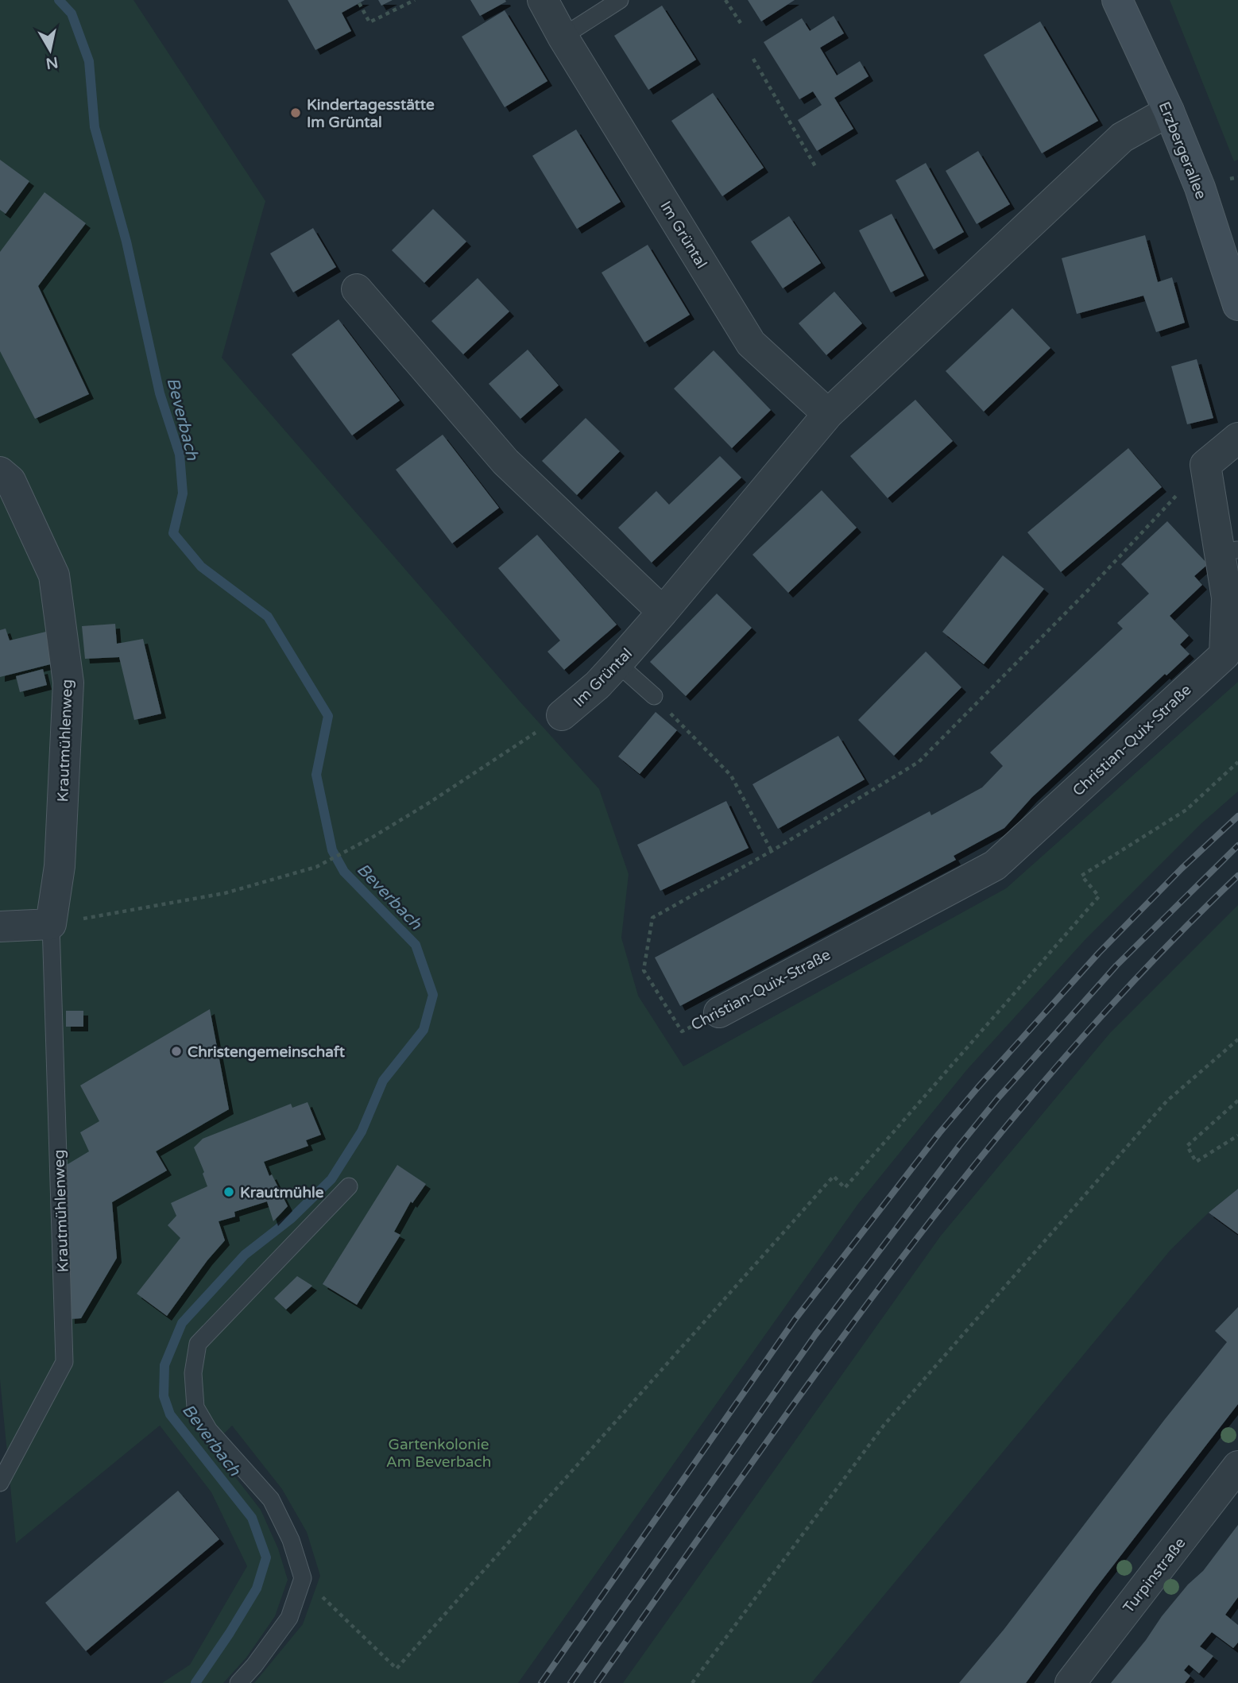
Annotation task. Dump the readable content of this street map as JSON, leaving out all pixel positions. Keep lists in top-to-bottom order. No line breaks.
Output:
{"streets":{"street":["Erzbergerallee","Im Grüntal","Christian-Quix-Straße","Krautmühlenweg","Turpinstraße"]},"crossings":[["Erzbergerallee","Im Grüntal"]],"water":["Beverbach"],"parks":["Gartenkolonie Am Beverbach"],"places":["Kindertagesstätte Im Grüntal","Christengemeinschaft","Krautmühle"],"north":"bottom"}
